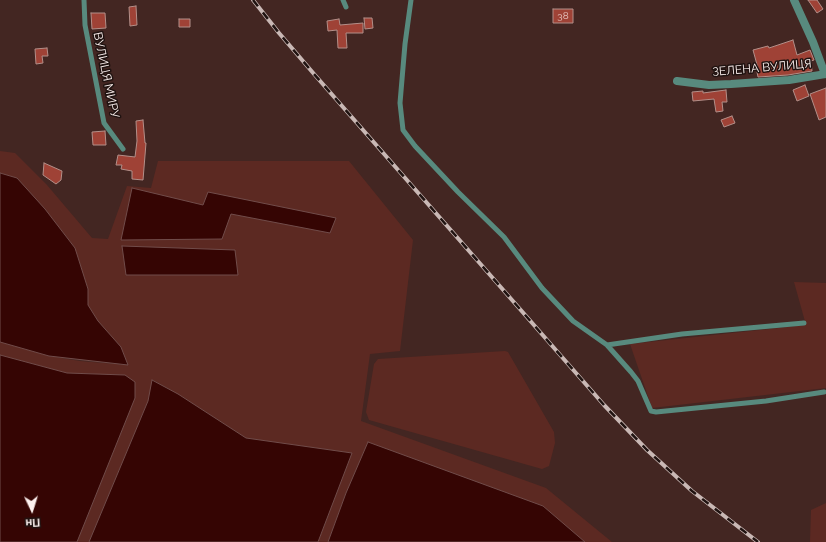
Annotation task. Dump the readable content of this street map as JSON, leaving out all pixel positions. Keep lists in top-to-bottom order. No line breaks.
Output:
{"streets":{"street":["ЗЕЛЕНА ВУЛИЦЯ"],"lane":["ВУЛИЦЯ МИРУ"]},"house_numbers":["38"],"north":"bottom"}
